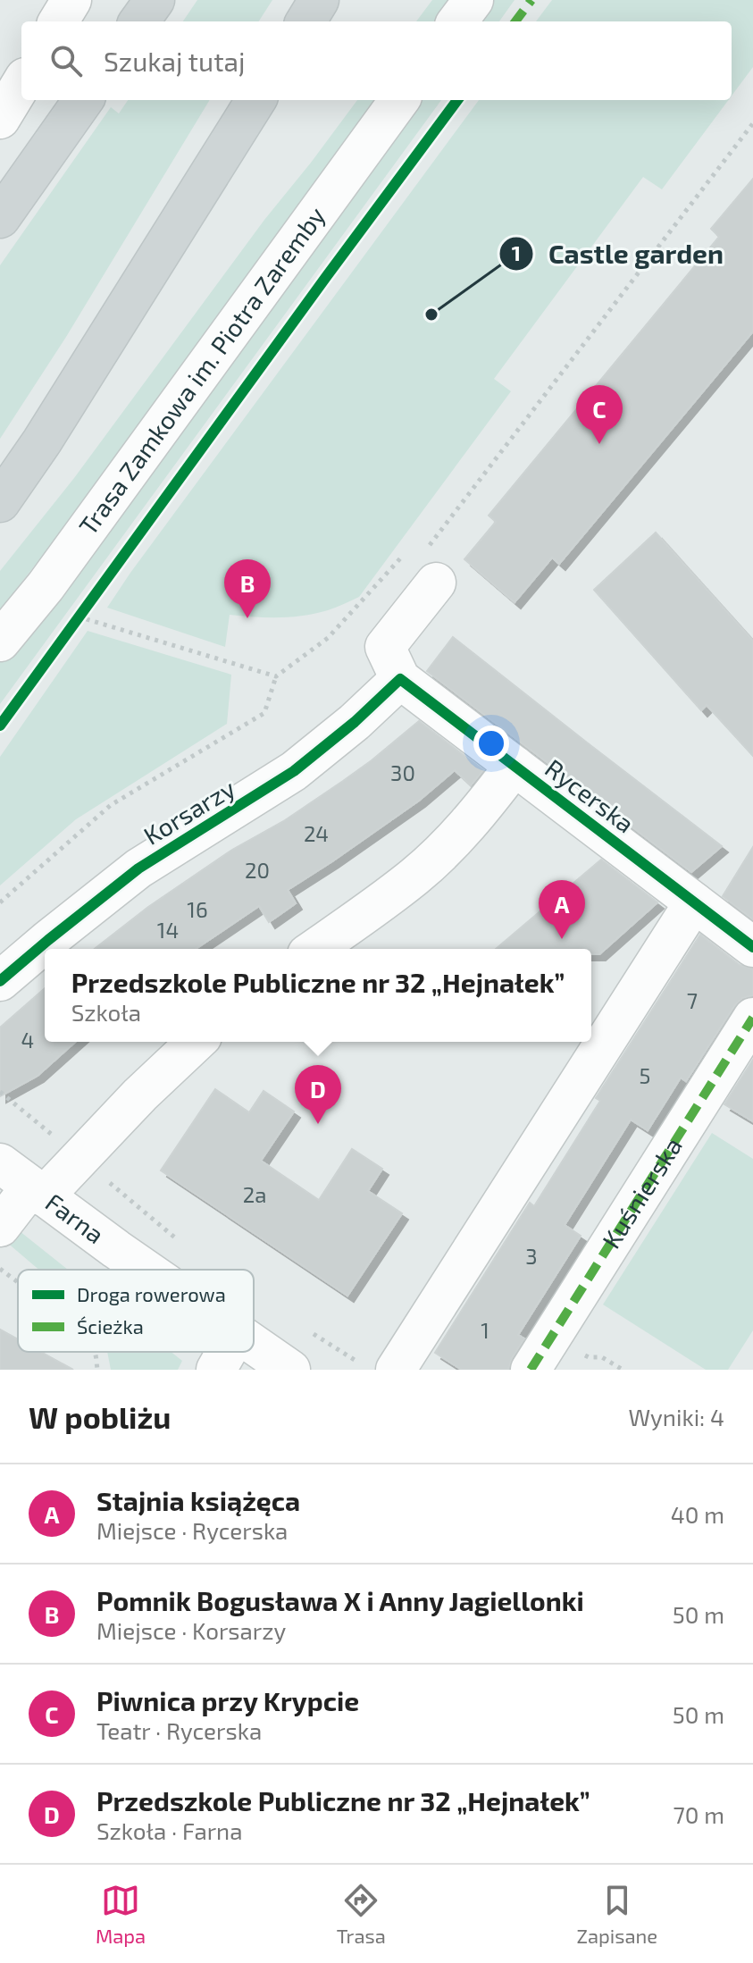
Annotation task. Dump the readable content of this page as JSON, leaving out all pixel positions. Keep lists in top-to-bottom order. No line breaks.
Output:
{"streets":{"street":["Trasa Zamkowa im. Piotra Zaremby","Rycerska","Korsarzy","Kuśnierska","Farna"]},"crossings":[["Rycerska","Korsarzy"]],"places":["Castle garden"],"house_numbers":["30","24","20","16","14","7","4","5","2a","3","1"],"legend":["Droga rowerowa","Ścieżka"],"page":{"search":"Szukaj tutaj","pins":["C","B","A","D"],"popup":["Przedszkole Publiczne nr 32 „Hejnałek”","Szkoła"],"heading":["W pobliżu","Wyniki: 4"],"list":[{"mark":"A","name":"Stajnia książęca","note":"Miejsce · Rycerska","value":"40 m"},{"mark":"B","name":"Pomnik Bogusława X i Anny Jagiellonki","note":"Miejsce · Korsarzy","value":"50 m"},{"mark":"C","name":"Piwnica przy Krypcie","note":"Teatr · Rycerska","value":"50 m"},{"mark":"D","name":"Przedszkole Publiczne nr 32 „Hejnałek”","note":"Szkoła · Farna","value":"70 m"}],"nav":["Mapa","Trasa","Zapisane"]}}
